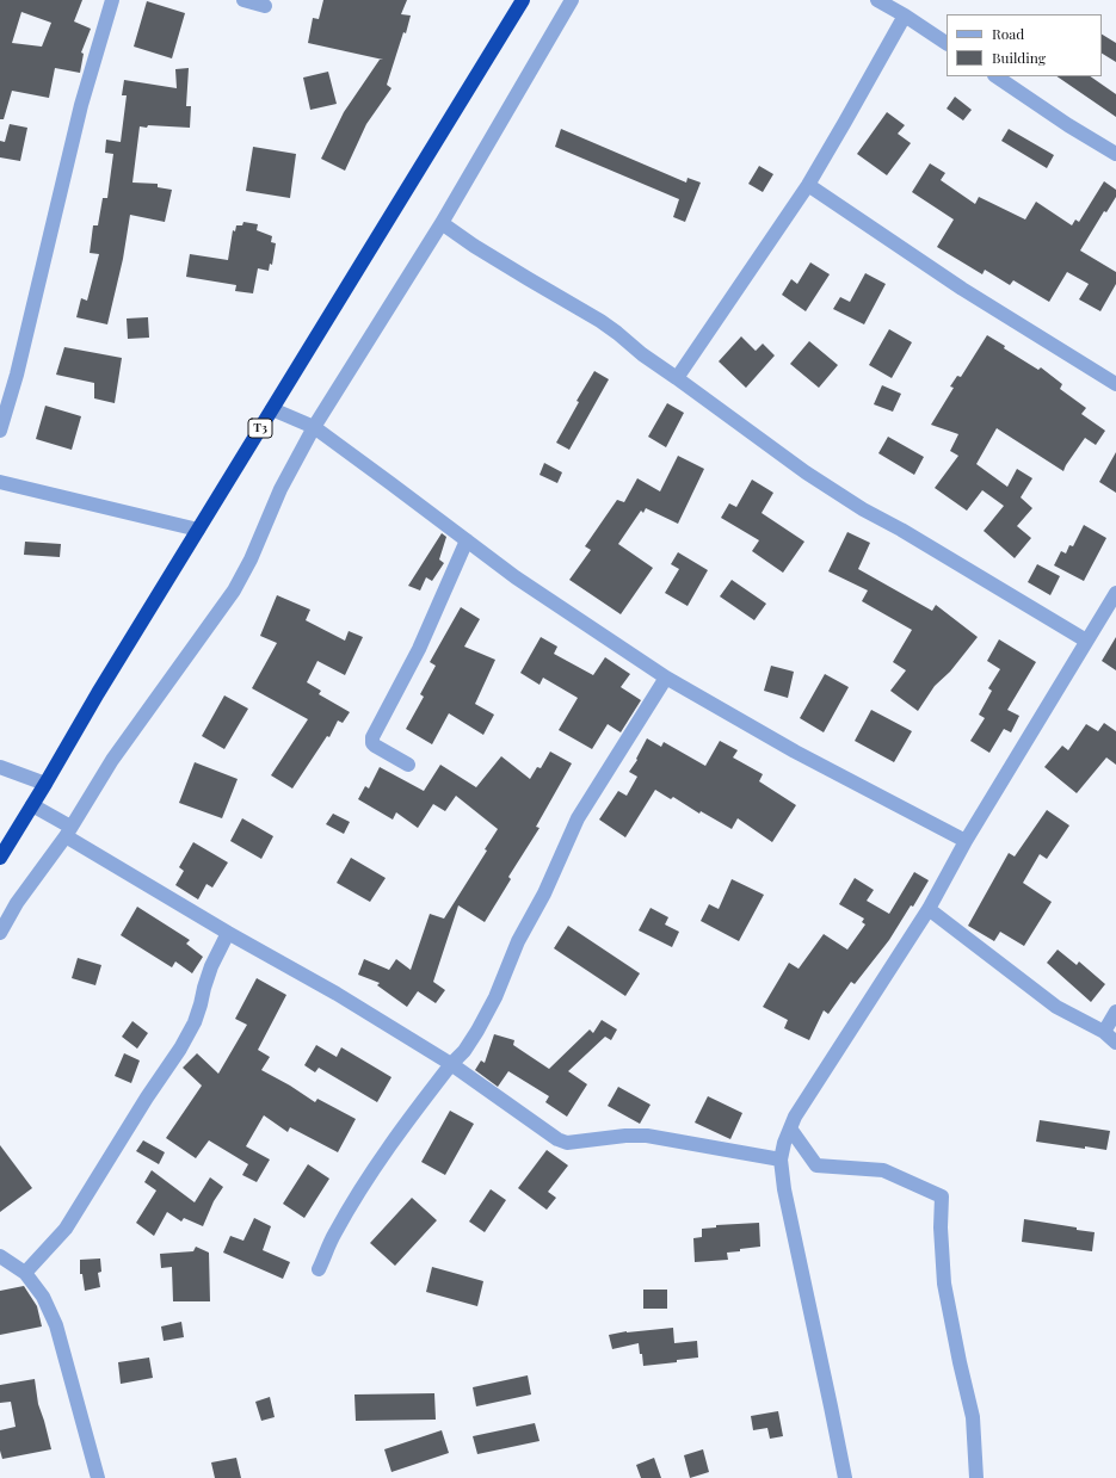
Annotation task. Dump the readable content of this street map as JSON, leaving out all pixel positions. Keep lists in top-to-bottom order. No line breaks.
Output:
{"streets":{"highway":["T3"]},"legend":["Road","Building"]}
